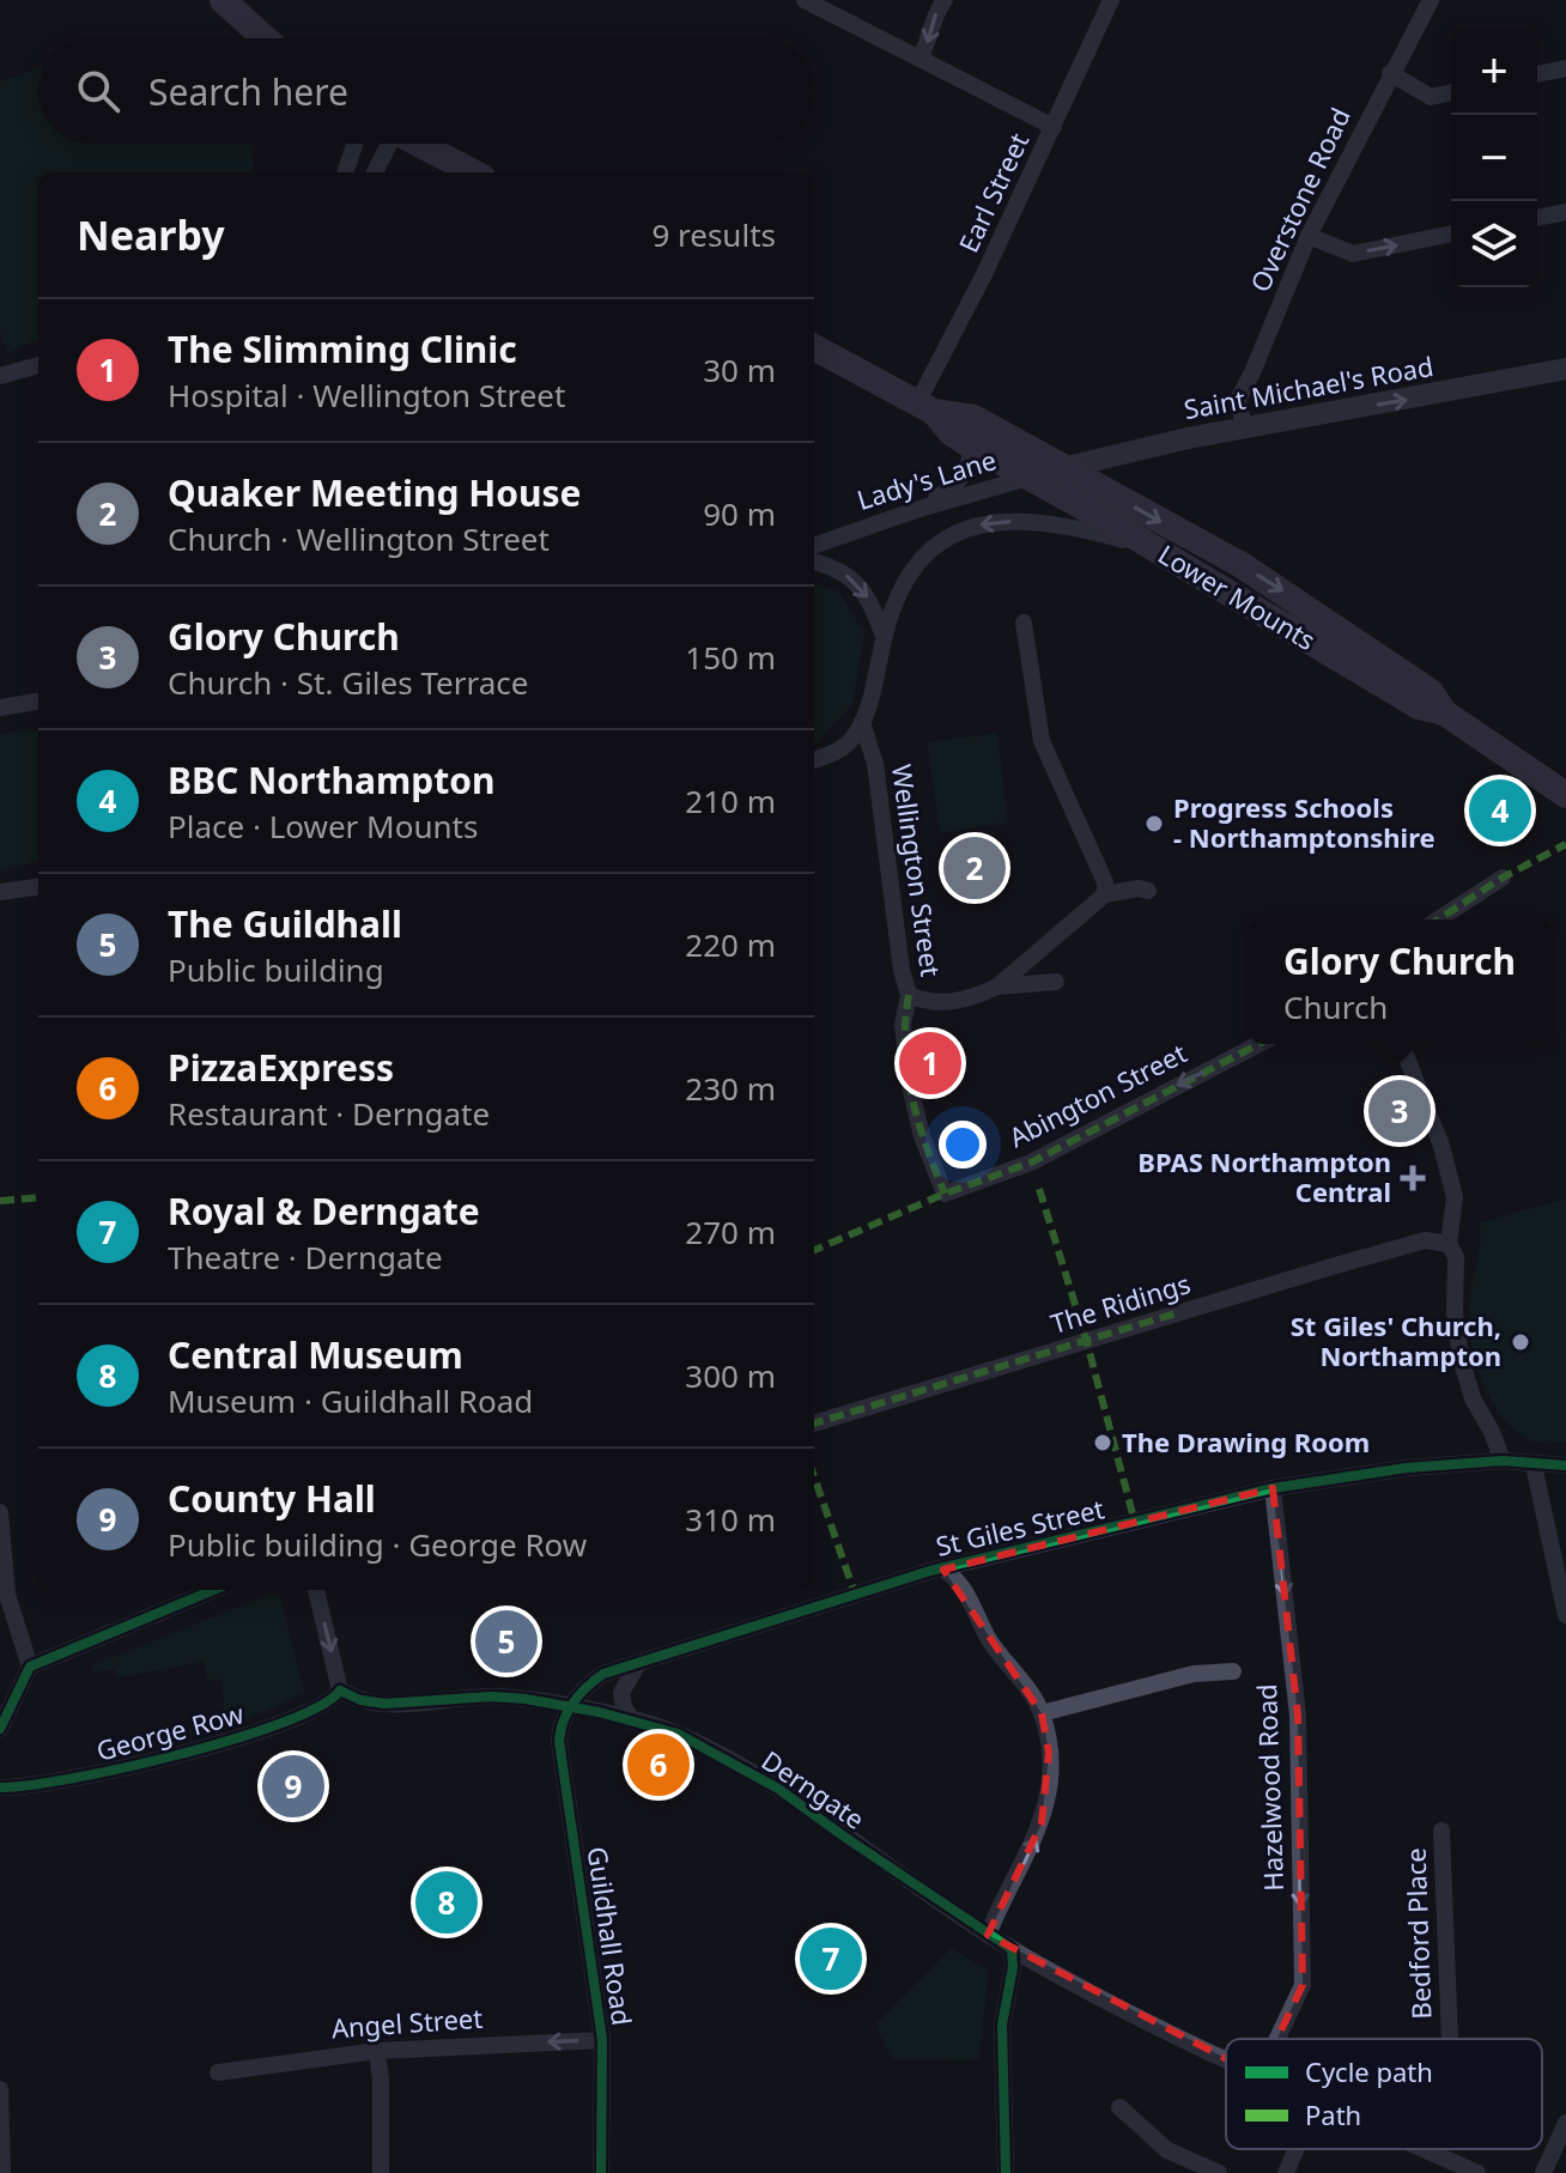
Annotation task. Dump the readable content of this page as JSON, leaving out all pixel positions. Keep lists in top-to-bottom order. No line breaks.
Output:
{"streets":{"main road":["Lower Mounts"],"street":["Earl Street","Overstone Road","Saint Michael's Road","Lady's Lane","Wellington Street","Abington Street","The Ridings","St Giles Street","George Row","Hazelwood Road","Derngate","Bedford Place","Guildhall Road","Angel Street"]},"crossings":[["Earl Street","Lower Mounts"],["Overstone Road","Saint Michael's Road"],["Saint Michael's Road","Lady's Lane"],["Saint Michael's Road","Lower Mounts"],["Lady's Lane","Lower Mounts"],["Wellington Street","Abington Street"],["St Giles Street","Hazelwood Road"],["St Giles Street","Derngate"],["St Giles Street","Guildhall Road"],["George Row","Derngate"],["Derngate","Guildhall Road"],["Guildhall Road","Angel Street"]],"one_way":["Abington Street","Hazelwood Road","Angel Street"],"places":{"other":["Progress Schools - Northamptonshire","St Giles' Church, Northampton","The Drawing Room"],"health":["BPAS Northampton Central"]},"legend":["Cycle path","Path"],"page":{"map_buttons":["+","−"],"search":"Search here","heading":["Nearby","9 results"],"list":[{"mark":"1","name":"The Slimming Clinic","note":"Hospital · Wellington Street","value":"30 m"},{"mark":"2","name":"Quaker Meeting House","note":"Church · Wellington Street","value":"90 m"},{"mark":"3","name":"Glory Church","note":"Church · St. Giles Terrace","value":"150 m"},{"mark":"4","name":"BBC Northampton","note":"Place · Lower Mounts","value":"210 m"},{"mark":"5","name":"The Guildhall","note":"Public building","value":"220 m"},{"mark":"6","name":"PizzaExpress","note":"Restaurant · Derngate","value":"230 m"},{"mark":"7","name":"Royal & Derngate","note":"Theatre · Derngate","value":"270 m"},{"mark":"8","name":"Central Museum","note":"Museum · Guildhall Road","value":"300 m"},{"mark":"9","name":"County Hall","note":"Public building · George Row","value":"310 m"}],"pins":["4","2","1","3","5","6","9","8","7"],"popup":["Glory Church","Church"]}}
